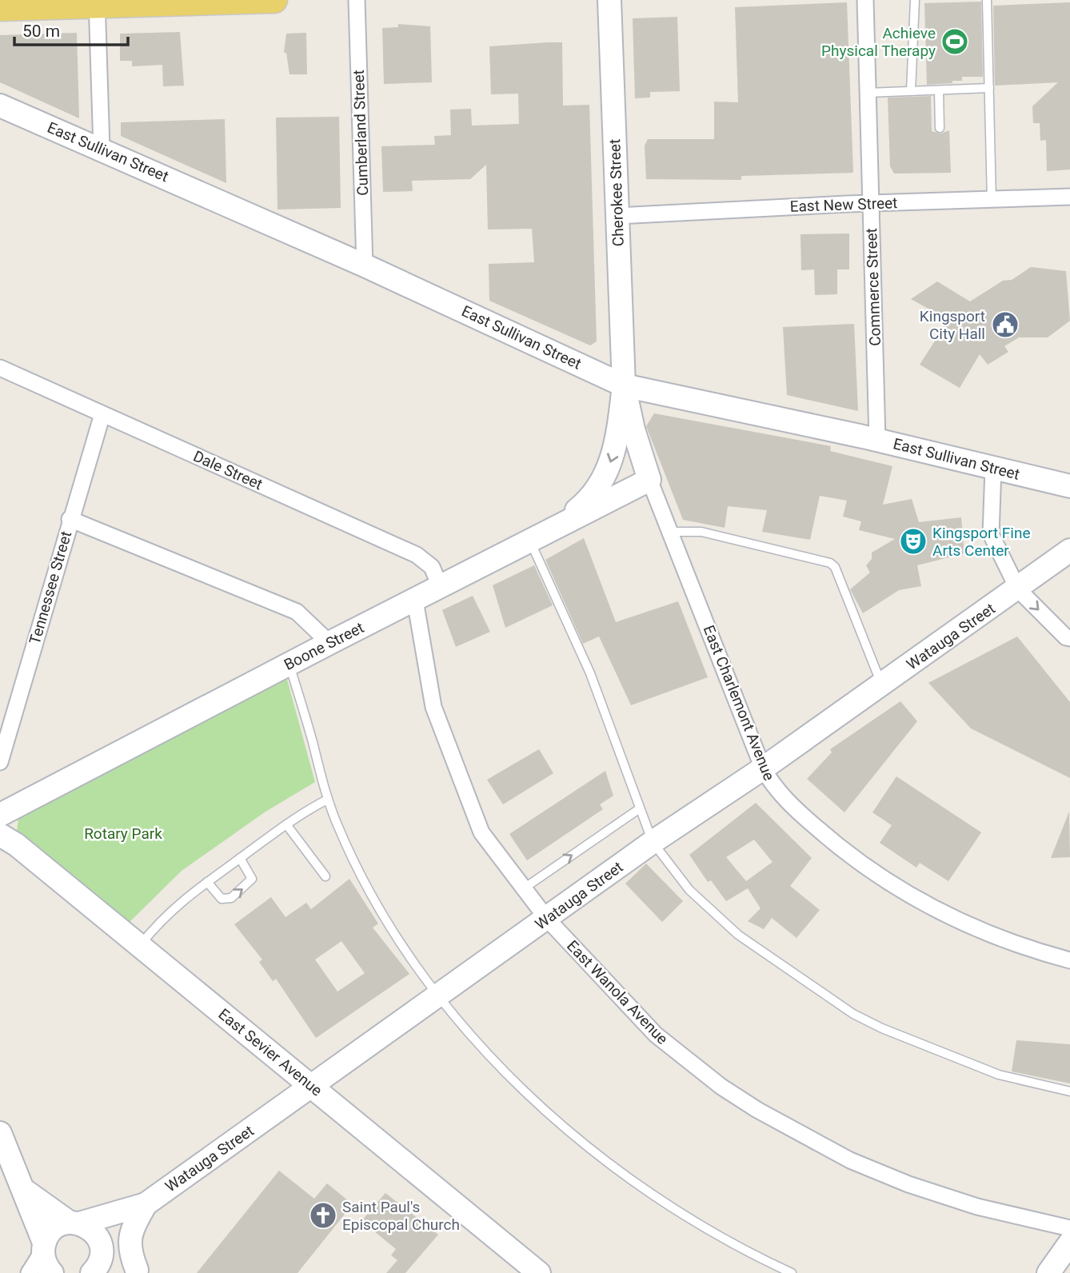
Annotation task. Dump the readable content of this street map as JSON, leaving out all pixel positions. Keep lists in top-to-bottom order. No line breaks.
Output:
{"streets":{"street":["Cumberland Street","East Sullivan Street","Cherokee Street","East New Street","Commerce Street","Dale Street","Tennessee Street","Watauga Street","Boone Street","East Charlemont Avenue","East Wanola Avenue","East Sevier Avenue"]},"crossings":[["Cumberland Street","East Sullivan Street"],["East Sullivan Street","Cherokee Street"],["East Sullivan Street","Commerce Street"],["East Sullivan Street","East Charlemont Avenue"],["Cherokee Street","East New Street"],["Cherokee Street","East Charlemont Avenue"],["East New Street","Commerce Street"],["Dale Street","Tennessee Street"],["Dale Street","Boone Street"],["Watauga Street","East Charlemont Avenue"],["Watauga Street","East Wanola Avenue"],["Watauga Street","East Sevier Avenue"],["Boone Street","East Charlemont Avenue"],["Boone Street","East Wanola Avenue"]],"parks":["Rotary Park"],"places":{"sports":["Achieve Physical Therapy"],"public building":["Kingsport City Hall"],"theatre":["Kingsport Fine Arts Center"],"church":["Saint Paul's Episcopal Church"]},"scale_bar":"50 m"}
